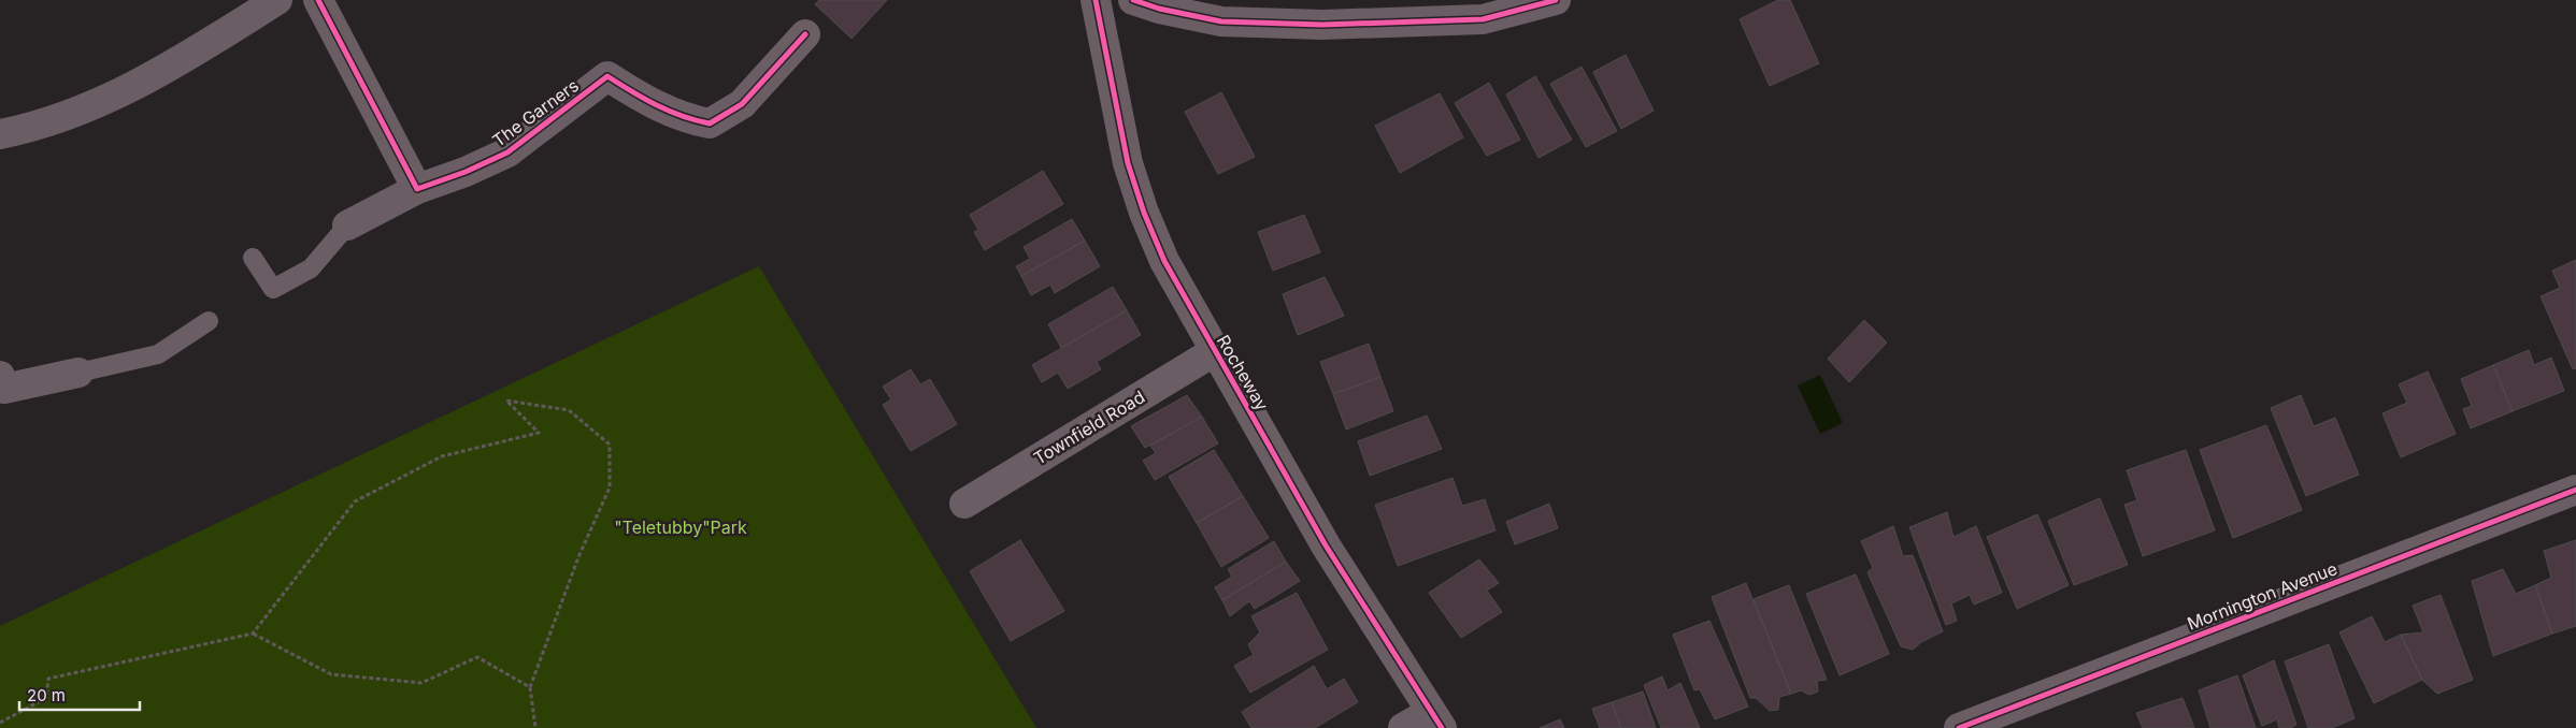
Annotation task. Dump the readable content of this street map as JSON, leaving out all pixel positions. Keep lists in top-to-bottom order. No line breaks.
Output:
{"streets":{"street":["The Garners","Rocheway","Townfield Road","Mornington Avenue"]},"crossings":[["Rocheway","Townfield Road"]],"parks":["\"Teletubby\"Park"],"scale_bar":"20 m"}
